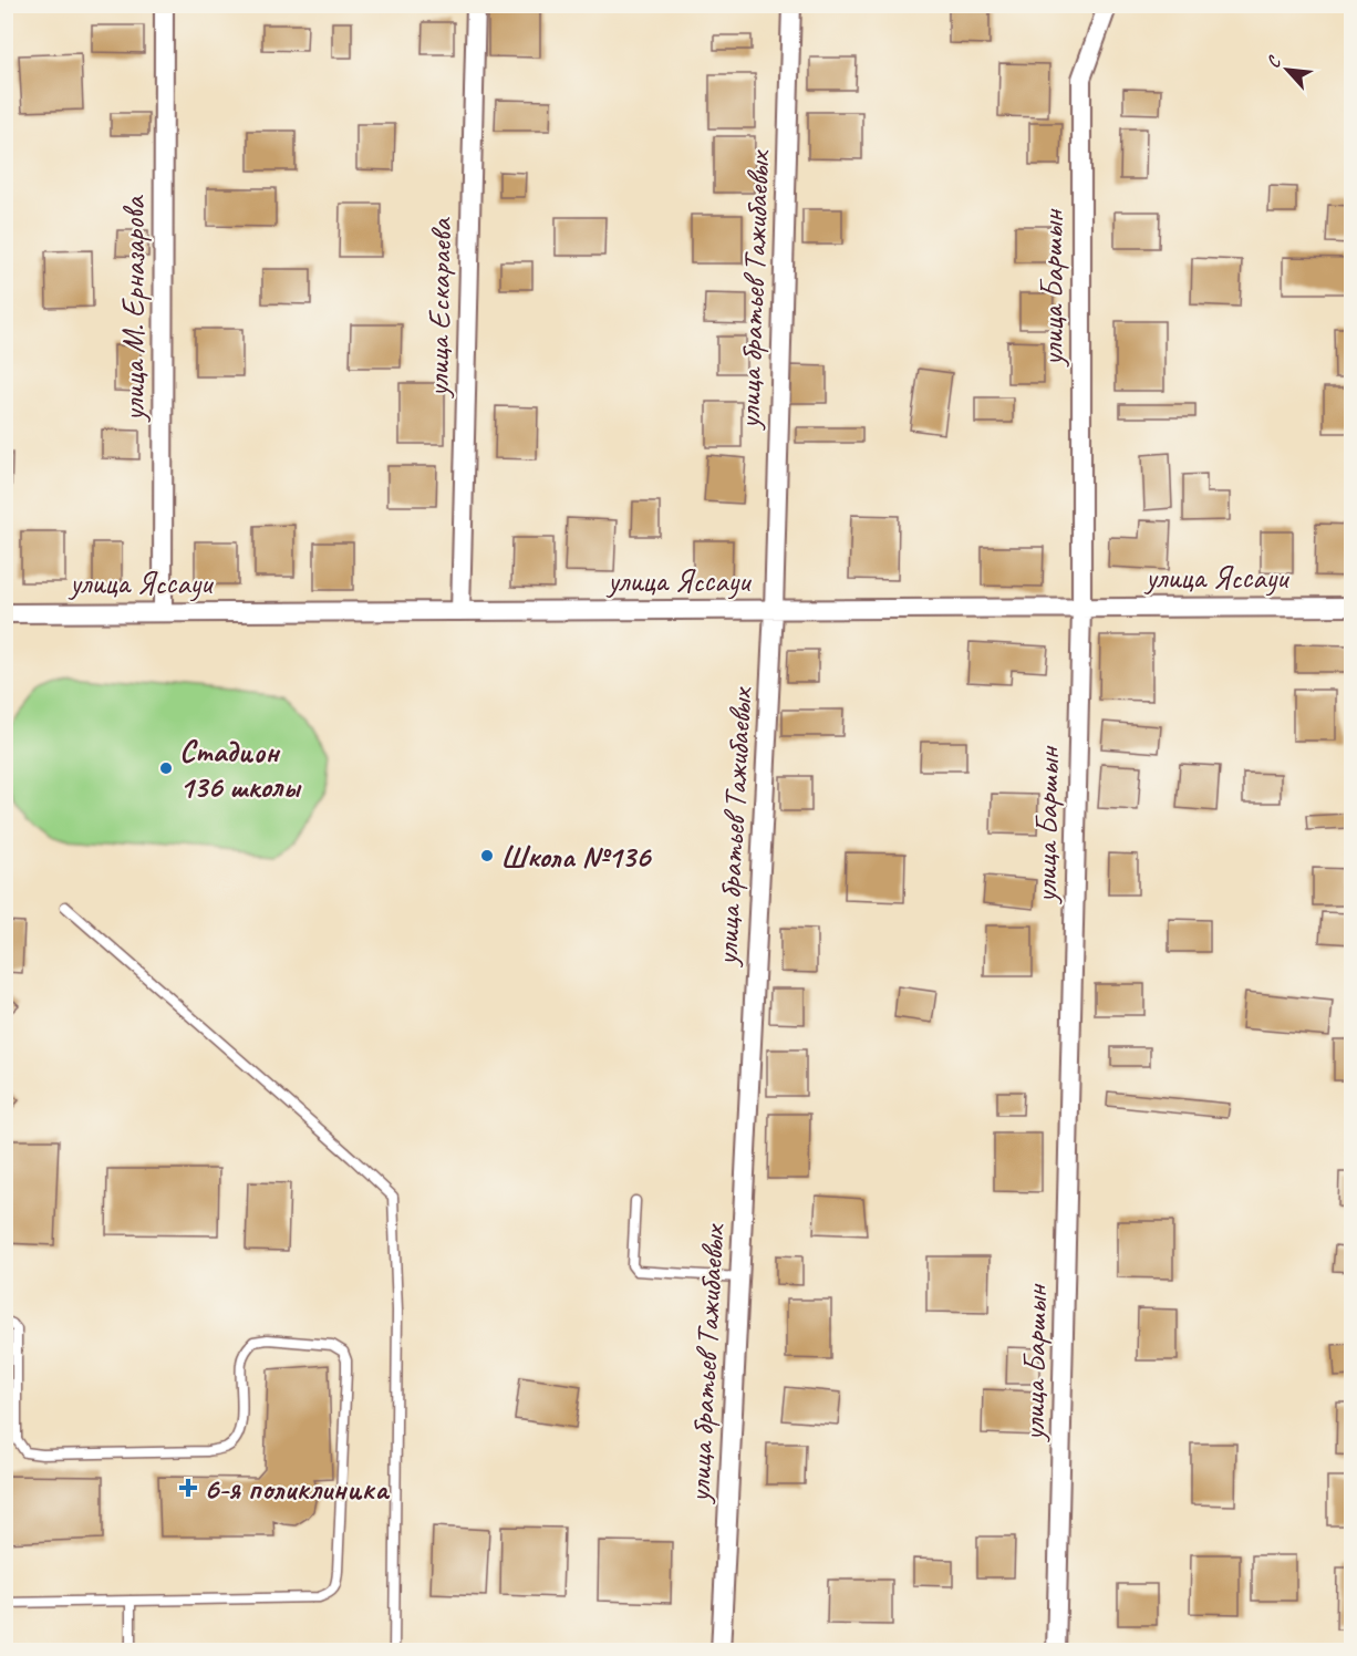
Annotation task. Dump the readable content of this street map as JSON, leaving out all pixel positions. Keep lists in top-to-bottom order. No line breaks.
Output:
{"streets":{"street":["улица Баршын","улица братьев Тажибаевых","улица Ескараева","улица М. Ерназарова","улица Яссауи"]},"crossings":[["улица Баршын","улица Яссауи"],["улица братьев Тажибаевых","улица Яссауи"],["улица Ескараева","улица Яссауи"],["улица М. Ерназарова","улица Яссауи"]],"places":{"other":["Стадион 136 школы","Школа №136"],"health":["6-я поликлиника"]},"north":"top left"}
